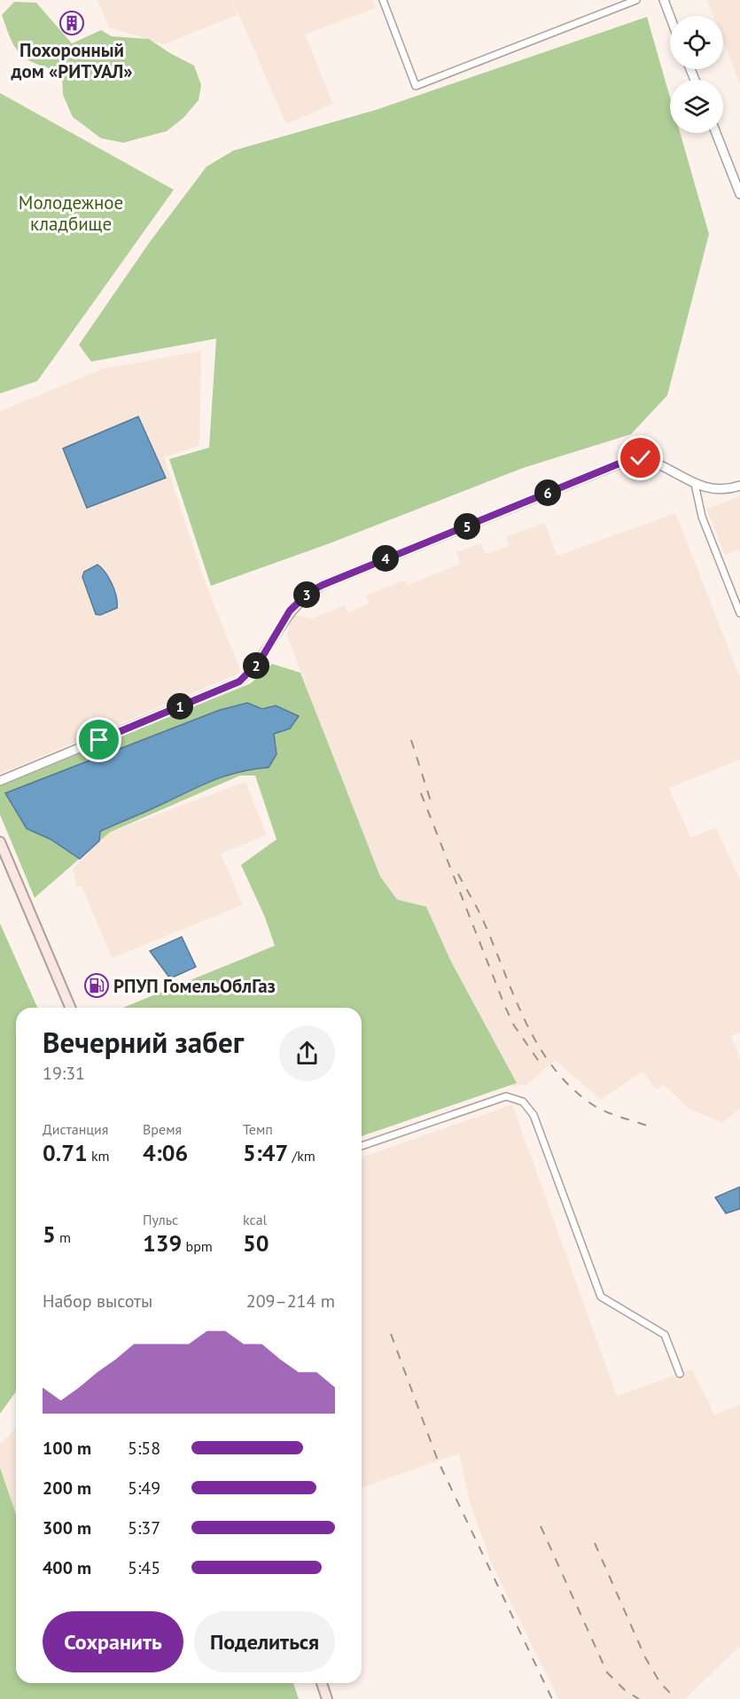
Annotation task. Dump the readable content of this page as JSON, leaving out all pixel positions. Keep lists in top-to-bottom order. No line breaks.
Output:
{"parks":["Молодежное кладбище"],"places":{"building":["Похоронный дом «РИТУАЛ»"],"fuel station":["РПУП ГомельОблГаз"]},"page":{"pins":["6","5","4","3","2","1"],"heading":["Вечерний забег","19:31"],"stats":[["Дистанция","0.71 km"],["Время","4:06"],["Темп","5:47 /km"],["5 m"],["Пульс","139 bpm"],["kcal","50"]],"chart":["Набор высоты","209–214 m"],"list":[{"name":"100 m","note":"5:58"},{"name":"200 m","note":"5:49"},{"name":"300 m","note":"5:37"},{"name":"400 m","note":"5:45"}],"buttons":["Сохранить","Поделиться"]}}
